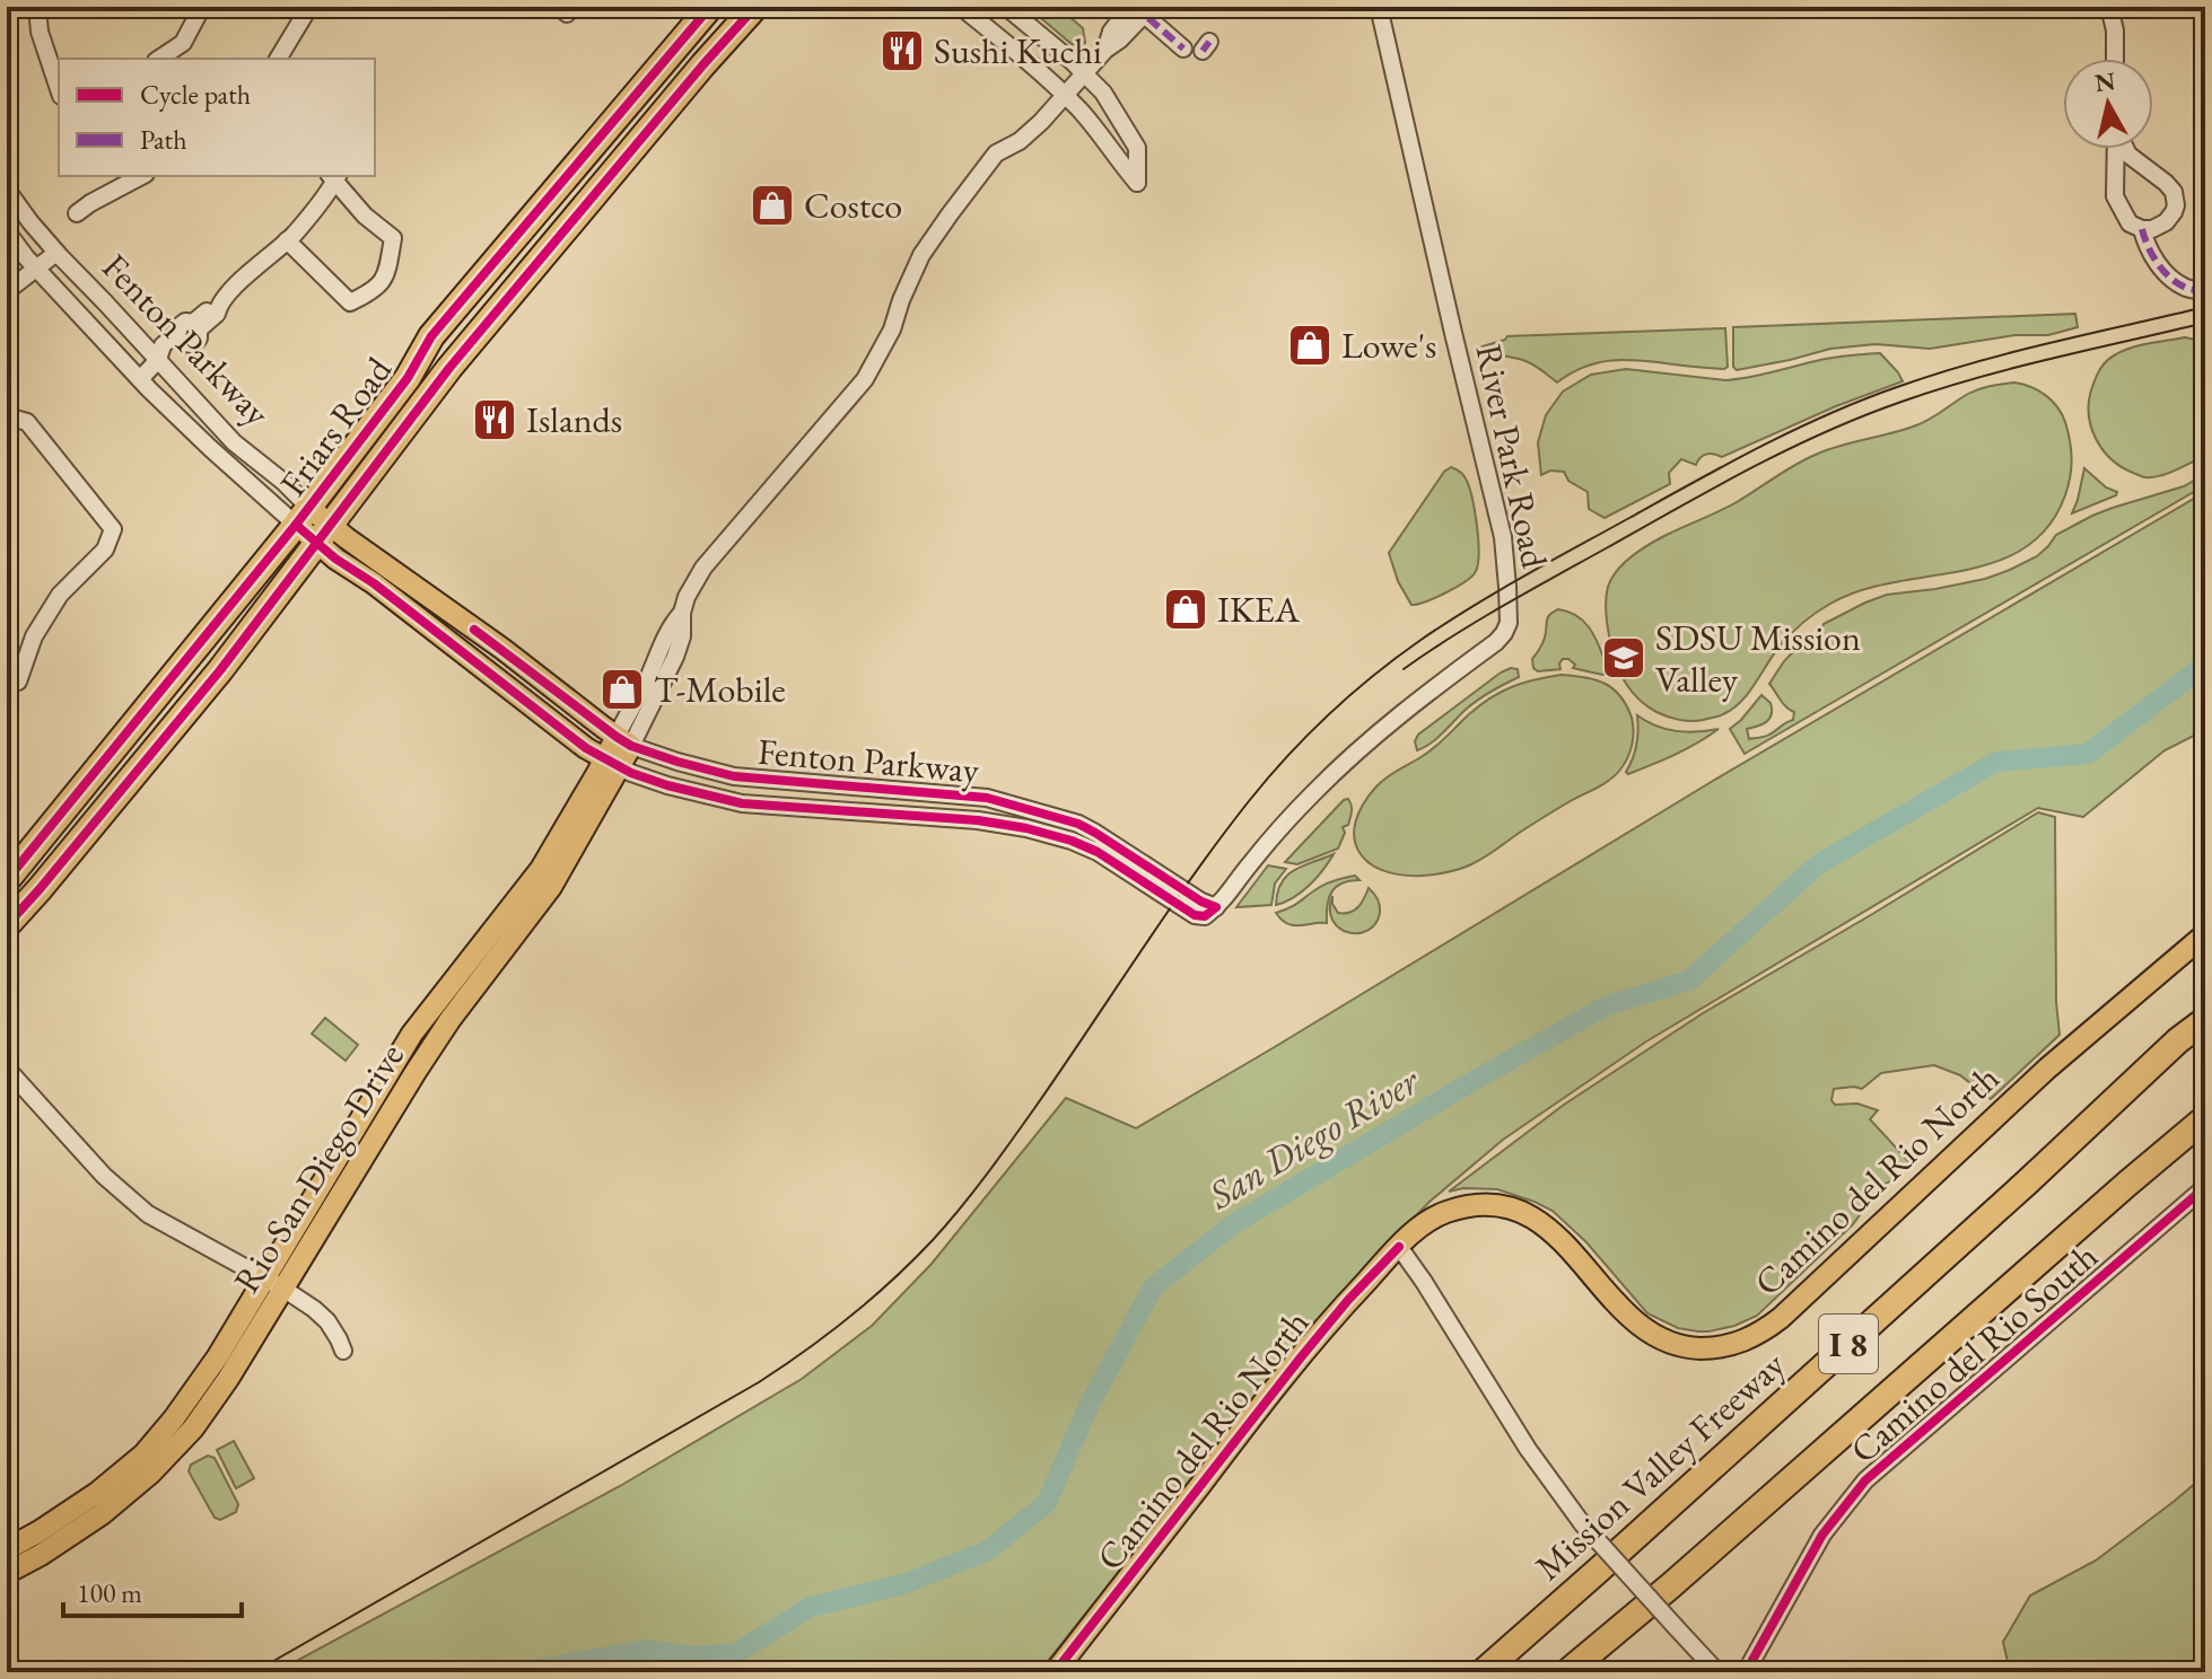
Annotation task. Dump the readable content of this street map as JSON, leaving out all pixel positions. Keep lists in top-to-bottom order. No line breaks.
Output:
{"streets":{"highway":["Friars Road","I 8","Mission Valley Freeway"],"main road":["Fenton Parkway","Rio San Diego Drive","Camino del Rio North"],"street":["River Park Road","Camino del Rio South"]},"crossings":[["Fenton Parkway","Friars Road"],["Fenton Parkway","River Park Road"],["Fenton Parkway","Rio San Diego Drive"]],"water":["San Diego River"],"places":{"restaurant":["Sushi Kuchi","Islands"],"shop":["Costco","Lowe's","IKEA","T-Mobile"],"school or university":["SDSU Mission Valley"]},"legend":["Cycle path","Path"],"scale_bar":"100 m","north":"top"}
